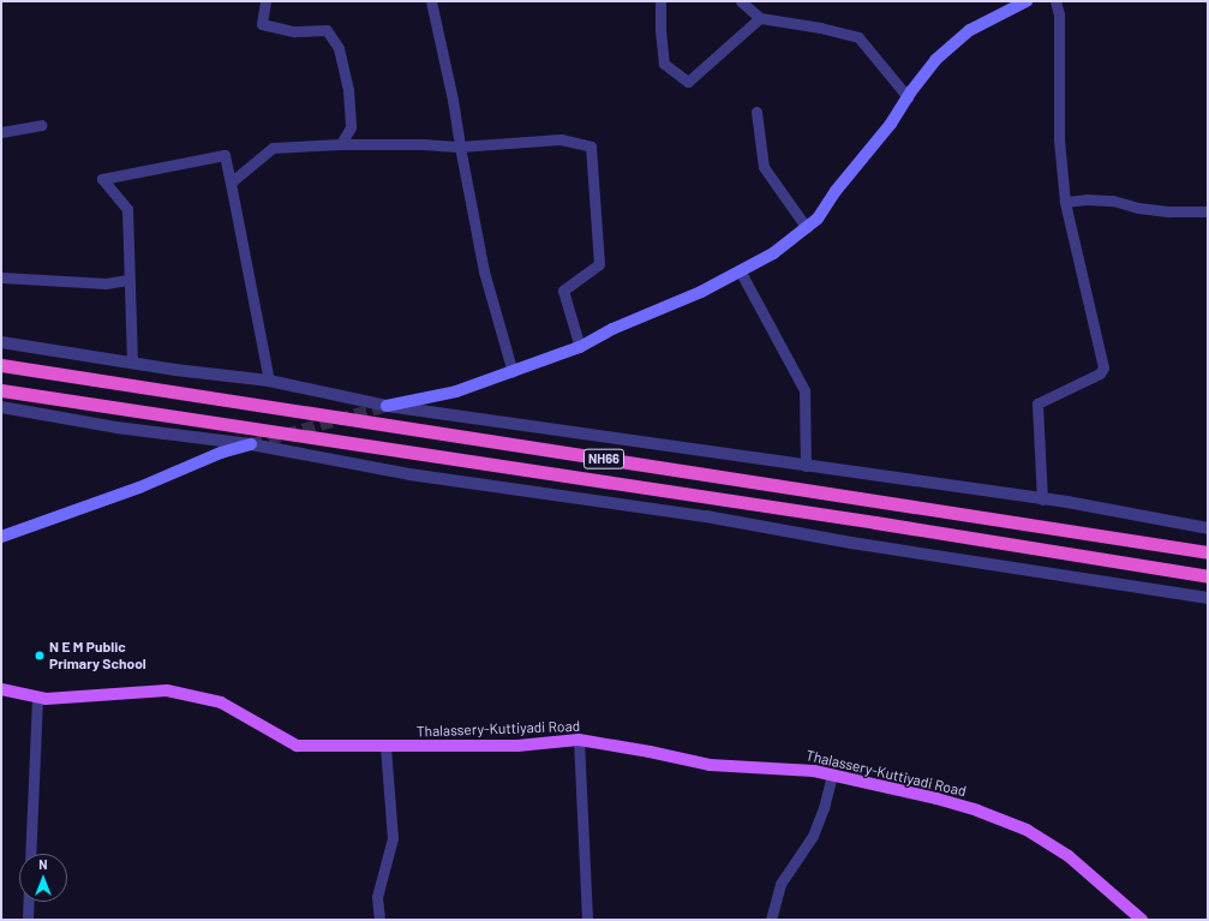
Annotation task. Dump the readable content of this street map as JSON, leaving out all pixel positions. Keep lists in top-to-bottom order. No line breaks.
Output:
{"streets":{"highway":["NH66"],"main road":["Thalassery-Kuttiyadi Road"]},"places":["N E M Public Primary School"],"north":"top"}
